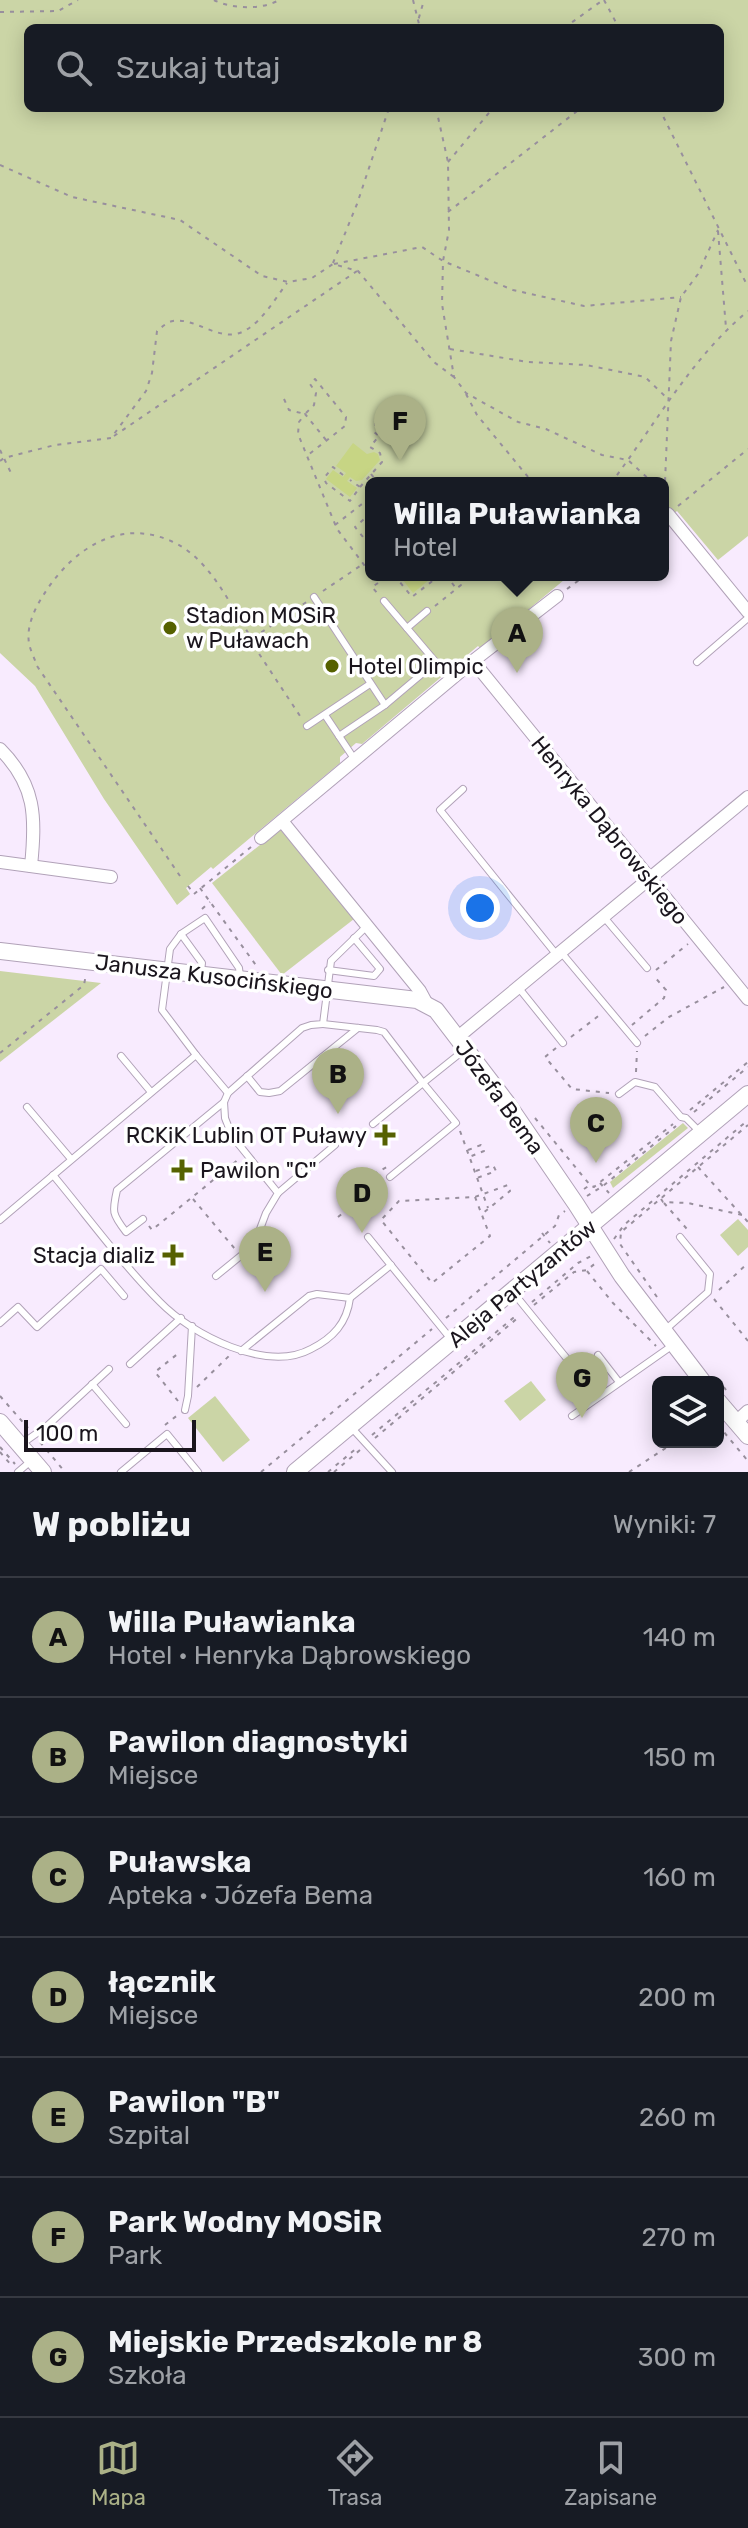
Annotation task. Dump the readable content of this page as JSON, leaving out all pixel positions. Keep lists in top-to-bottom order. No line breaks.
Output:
{"streets":{"street":["Henryka Dąbrowskiego","Janusza Kusocińskiego","Józefa Bema","Aleja Partyzantów"]},"crossings":[["Janusza Kusocińskiego","Józefa Bema"],["Józefa Bema","Aleja Partyzantów"]],"places":{"other":["Stadion MOSiR w Puławach","Hotel Olimpic"],"health":["RCKiK Lublin OT Puławy","Pawilon \"C\"","Stacja dializ"]},"scale_bar":"100 m","page":{"search":"Szukaj tutaj","pins":["F","A","B","C","D","E","G"],"popup":["Willa Puławianka","Hotel"],"scale":"100 m","heading":["W pobliżu","Wyniki: 7"],"list":[{"mark":"A","name":"Willa Puławianka","note":"Hotel · Henryka Dąbrowskiego","value":"140 m"},{"mark":"B","name":"Pawilon diagnostyki","note":"Miejsce","value":"150 m"},{"mark":"C","name":"Puławska","note":"Apteka · Józefa Bema","value":"160 m"},{"mark":"D","name":"łącznik","note":"Miejsce","value":"200 m"},{"mark":"E","name":"Pawilon \"B\"","note":"Szpital","value":"260 m"},{"mark":"F","name":"Park Wodny MOSiR","note":"Park","value":"270 m"},{"mark":"G","name":"Miejskie Przedszkole nr 8","note":"Szkoła","value":"300 m"}],"nav":["Mapa","Trasa","Zapisane"]}}
